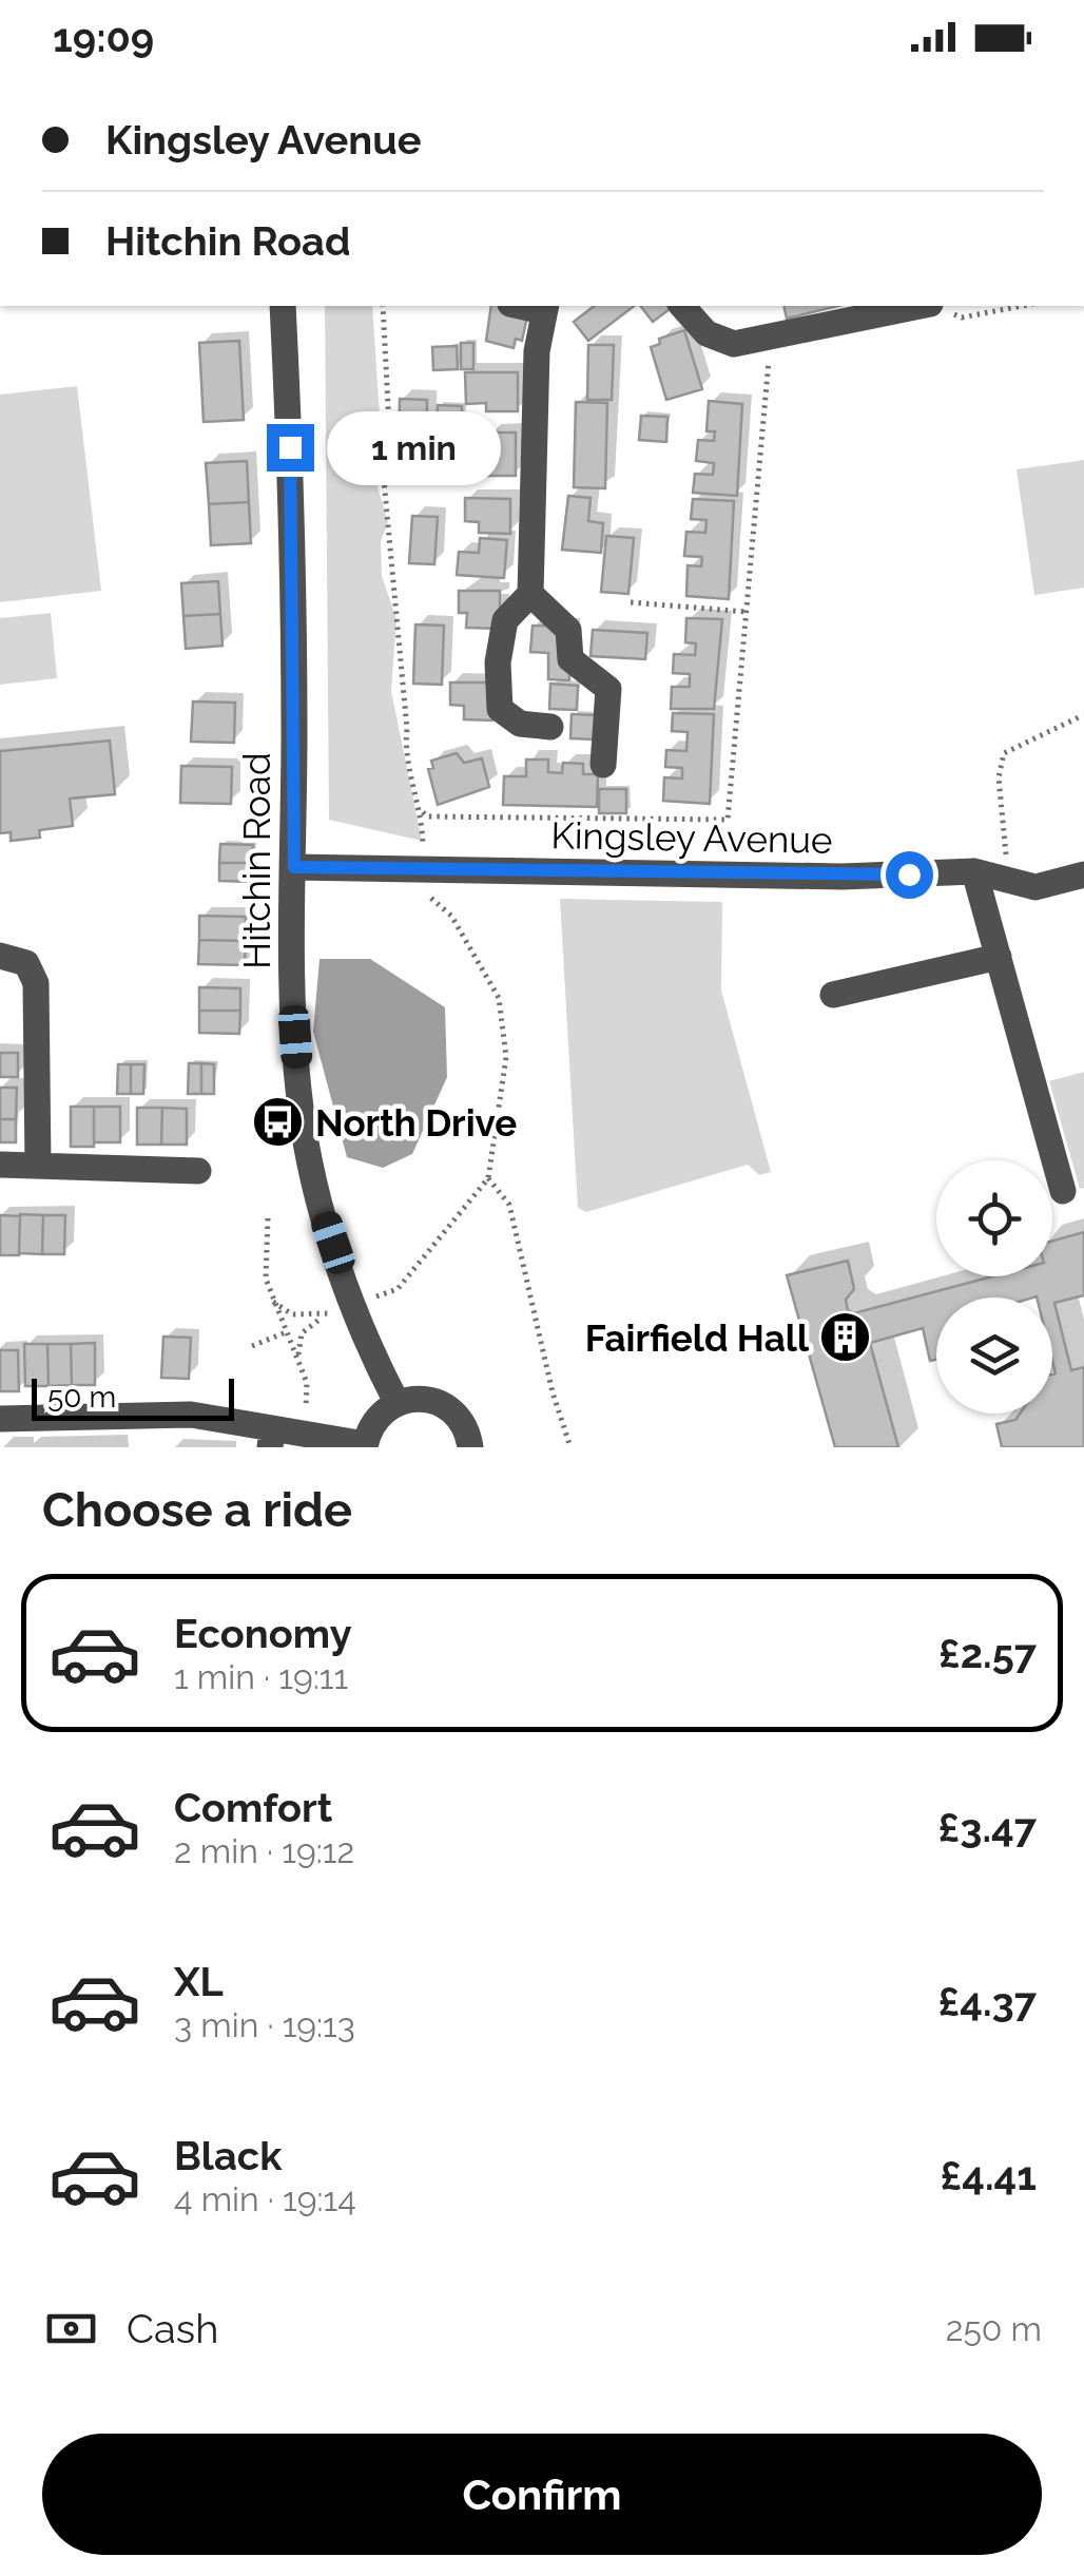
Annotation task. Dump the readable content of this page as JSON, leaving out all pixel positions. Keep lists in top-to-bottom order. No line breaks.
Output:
{"streets":{"street":["Kingsley Avenue","Hitchin Road"]},"crossings":[["Kingsley Avenue","Hitchin Road"]],"places":{"bus stop":["North Drive"],"building":["Fairfield Hall"]},"scale_bar":"50 m","page":{"status":"19:09","banner":["Kingsley Avenue","Hitchin Road"],"bubble":"1 min","scale":"50 m","heading":"Choose a ride","list":[{"name":"Economy","note":"1 min · 19:11","value":"£2.57"},{"name":"Comfort","note":"2 min · 19:12","value":"£3.47"},{"name":"XL","note":"3 min · 19:13","value":"£4.37"},{"name":"Black","note":"4 min · 19:14","value":"£4.41"}],"pay":["Cash","250 m"],"buttons":"Confirm"}}
